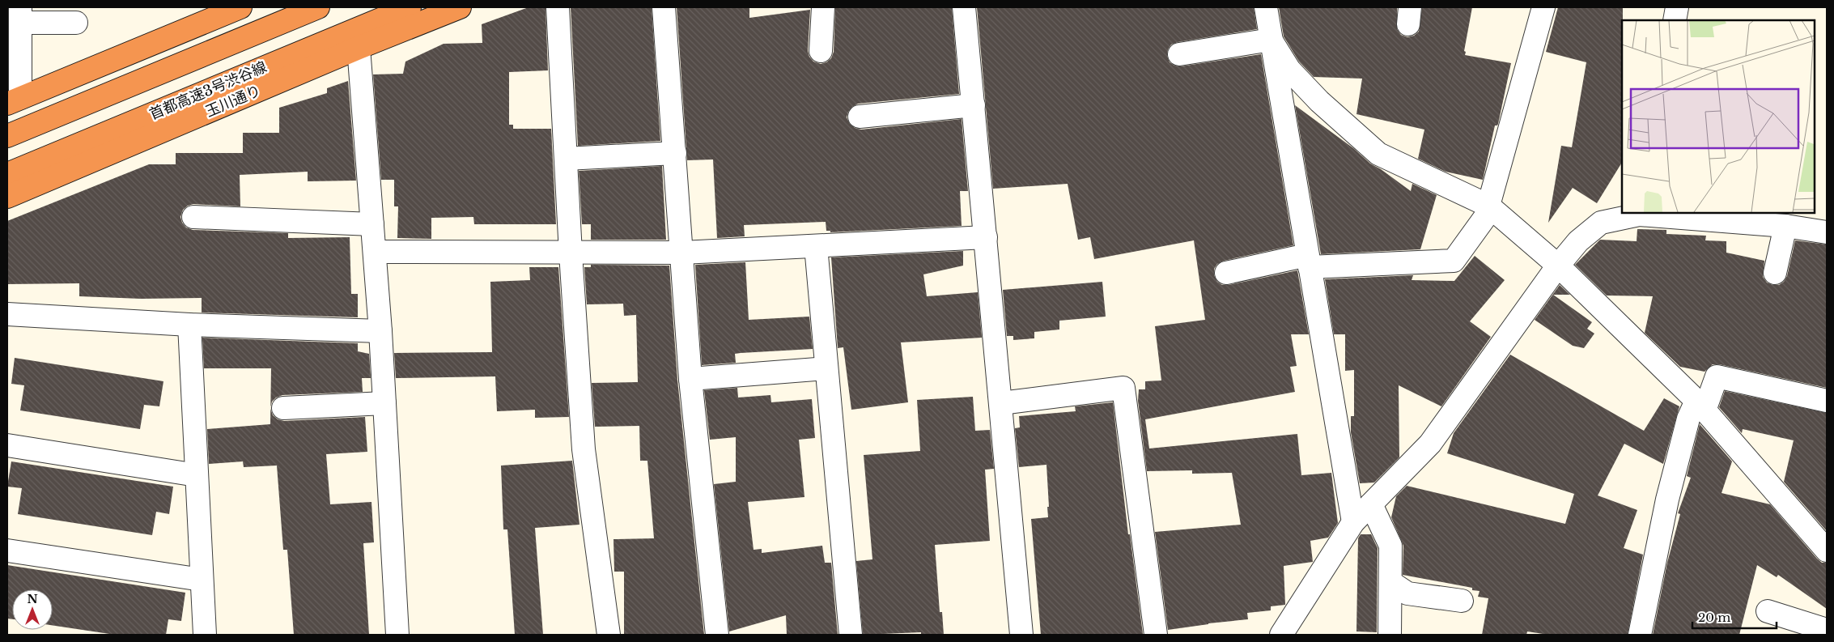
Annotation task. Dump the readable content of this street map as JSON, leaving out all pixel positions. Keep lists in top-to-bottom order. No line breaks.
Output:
{"streets":{"highway":["首都高速3号渋谷線","玉川通り"]},"scale_bar":"20 m","north":"top"}
